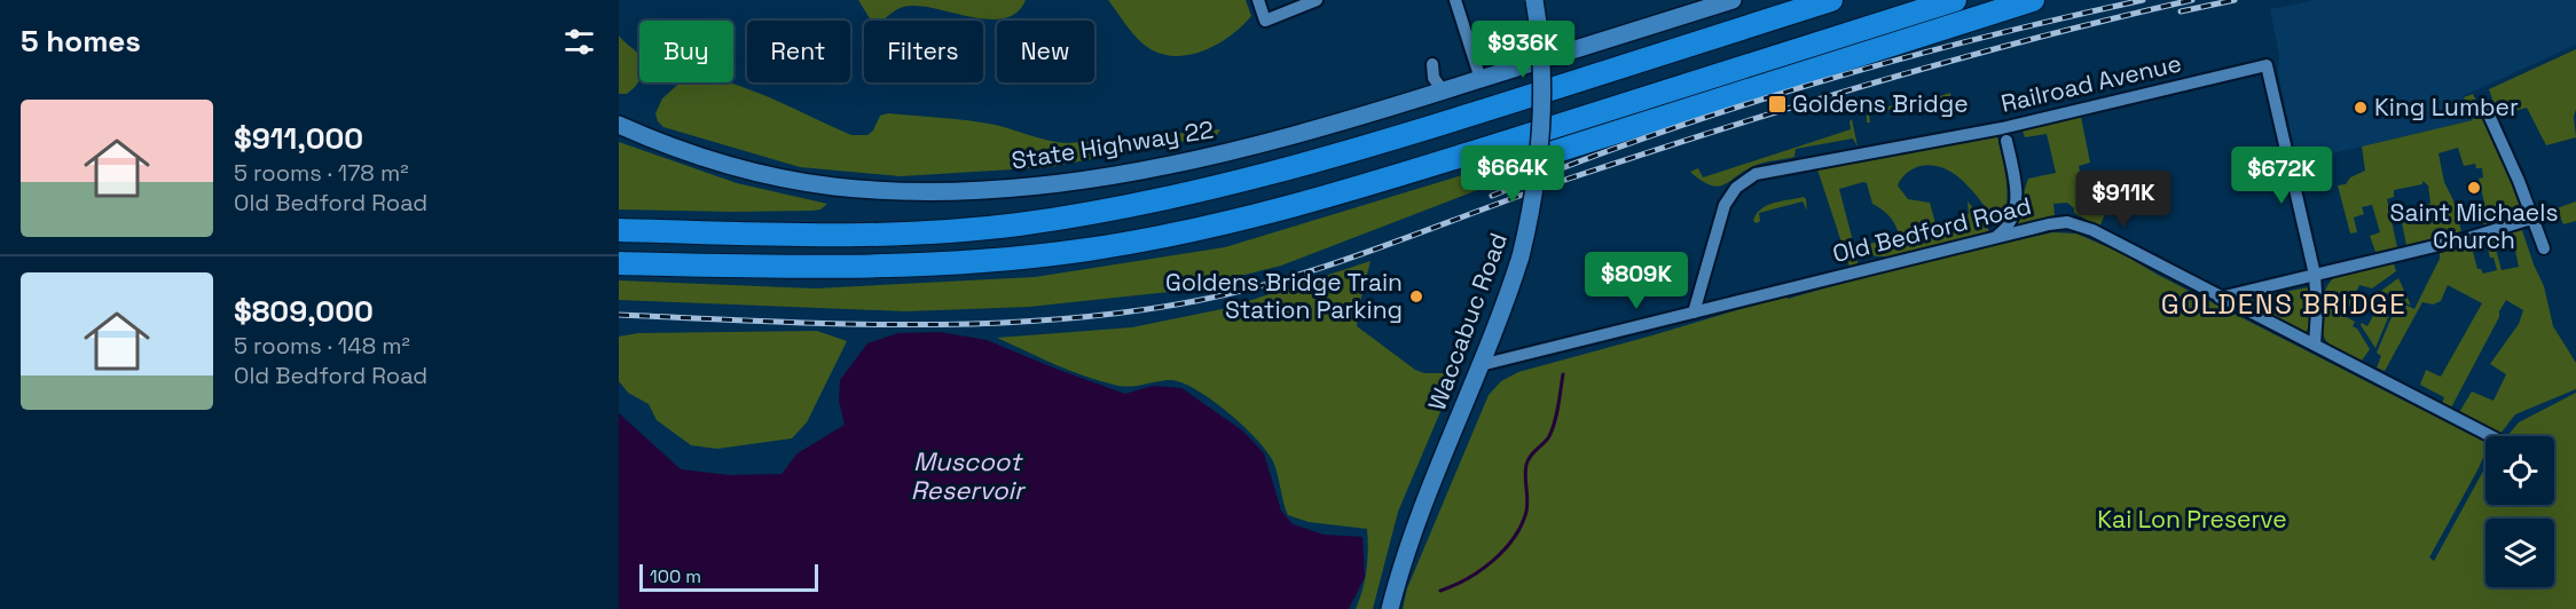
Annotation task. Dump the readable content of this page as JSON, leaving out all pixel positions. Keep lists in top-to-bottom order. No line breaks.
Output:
{"streets":{"main road":["State Highway 22","Waccabuc Road"],"street":["Railroad Avenue","Old Bedford Road"]},"crossings":[["Railroad Avenue","Old Bedford Road"],["Old Bedford Road","Waccabuc Road"]],"districts":["GOLDENS BRIDGE"],"water":["Muscoot Reservoir"],"parks":["Kai Lon Preserve"],"places":{"transit":["Goldens Bridge"],"other":["King Lumber","Saint Michaels Church","Goldens Bridge Train Station Parking"]},"scale_bar":"100 m","page":{"heading":"5 homes","price":["$936K","$664K","$672K","$911K","$809K"],"chip":["Buy","Rent","Filters","New"],"list":[{"name":"$911,000","note":"5 rooms · 178 m² · Old Bedford Road"},{"name":"$809,000","note":"5 rooms · 148 m² · Old Bedford Road"}],"scale":"100 m"}}
